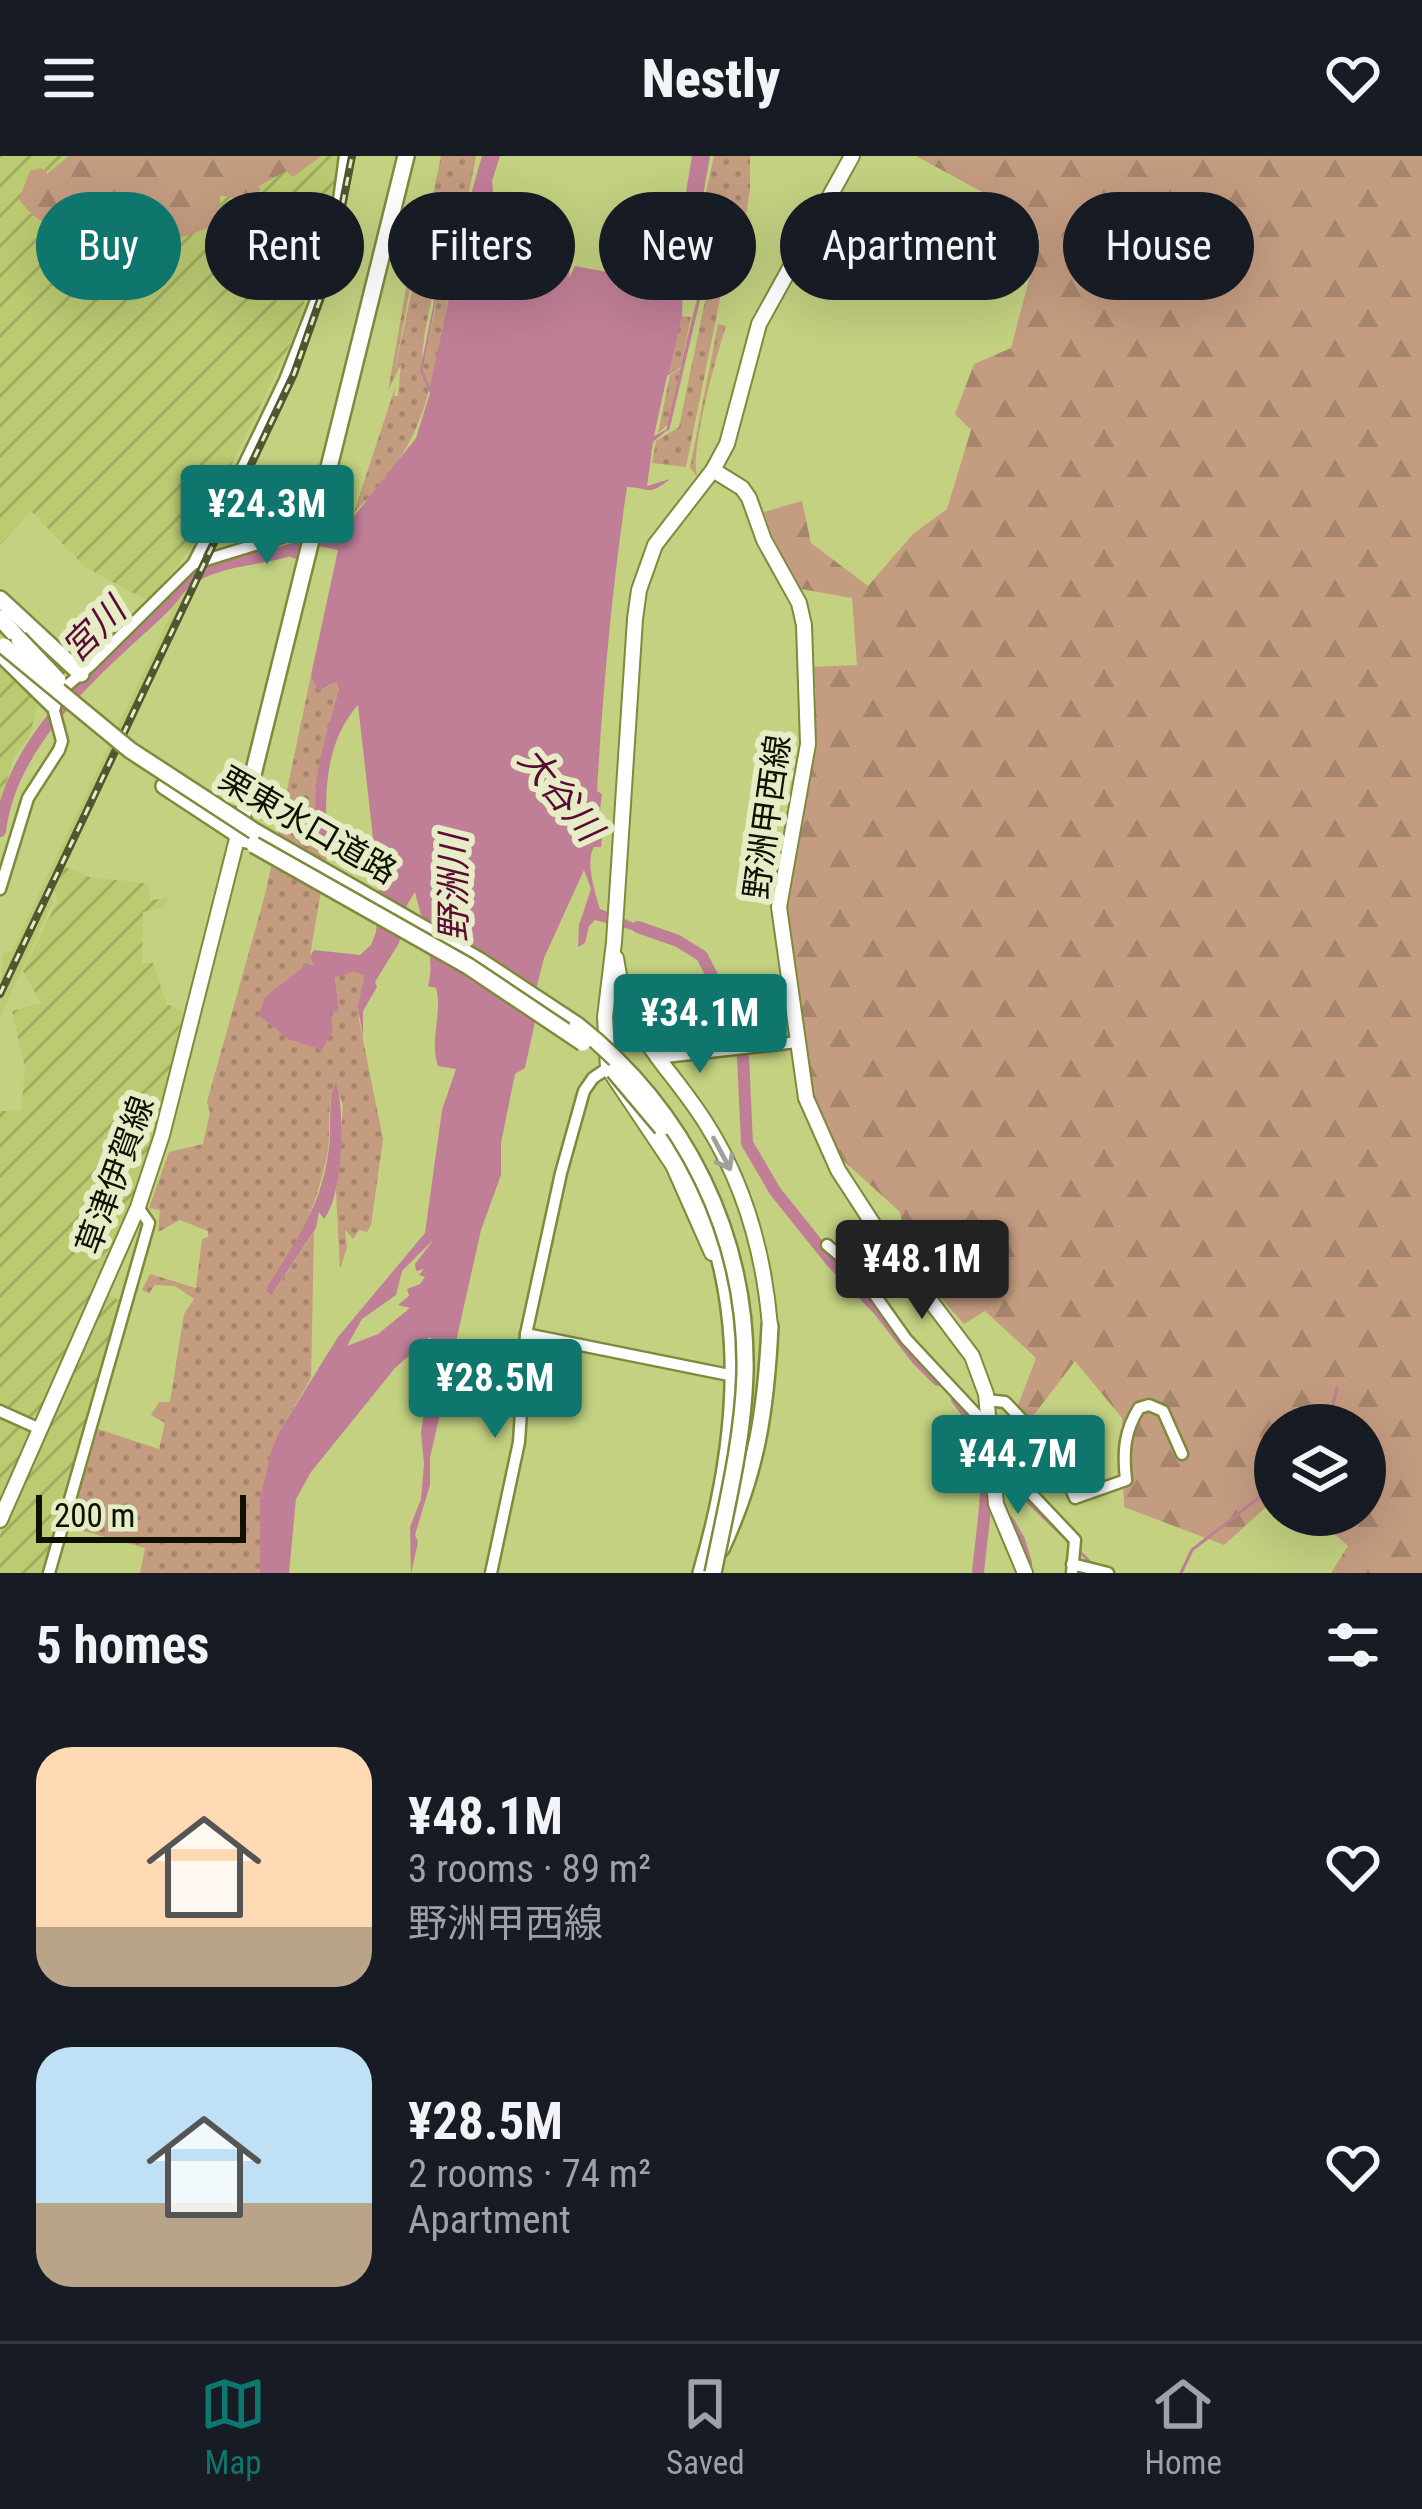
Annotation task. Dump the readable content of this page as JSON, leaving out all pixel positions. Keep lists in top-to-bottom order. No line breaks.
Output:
{"streets":{"highway":["栗東水口道路"],"main road":["野洲甲西線","草津伊賀線"]},"crossings":[["栗東水口道路","草津伊賀線"]],"water":["宮川","大谷川","野洲川"],"scale_bar":"200 m","page":{"header":"Nestly","chip":["Buy","Rent","Filters","New","Apartment","House"],"price":["¥24.3M","¥34.1M","¥48.1M","¥28.5M","¥44.7M"],"scale":"200 m","heading":"5 homes","list":[{"name":"¥48.1M","note":"3 rooms · 89 m² · 野洲甲西線"},{"name":"¥28.5M","note":"2 rooms · 74 m² · Apartment"}],"tabs":["Map","Saved","Home"]}}
